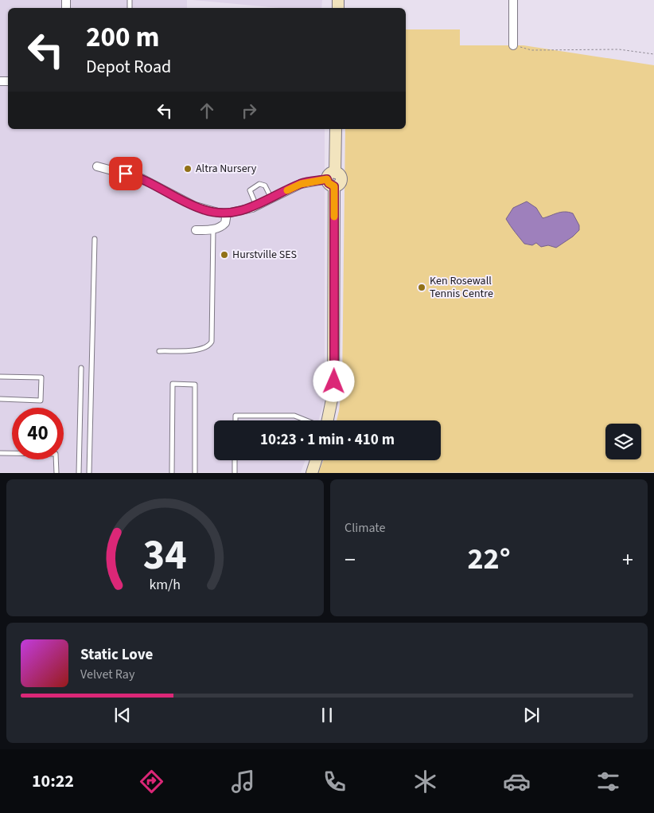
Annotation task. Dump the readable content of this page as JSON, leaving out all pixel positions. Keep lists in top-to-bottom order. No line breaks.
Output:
{"places":["Altra Nursery","Hurstville SES","Ken Rosewall Tennis Centre"],"page":{"turn":["200 m","Depot Road"],"limit":"40","trip":"10:23 · 1 min · 410 m","tile":"Climate","heat":["−","22°","+"],"song":["Static Love","Velvet Ray"],"tabs":"10:22","gauge":["34","km/h"]}}
